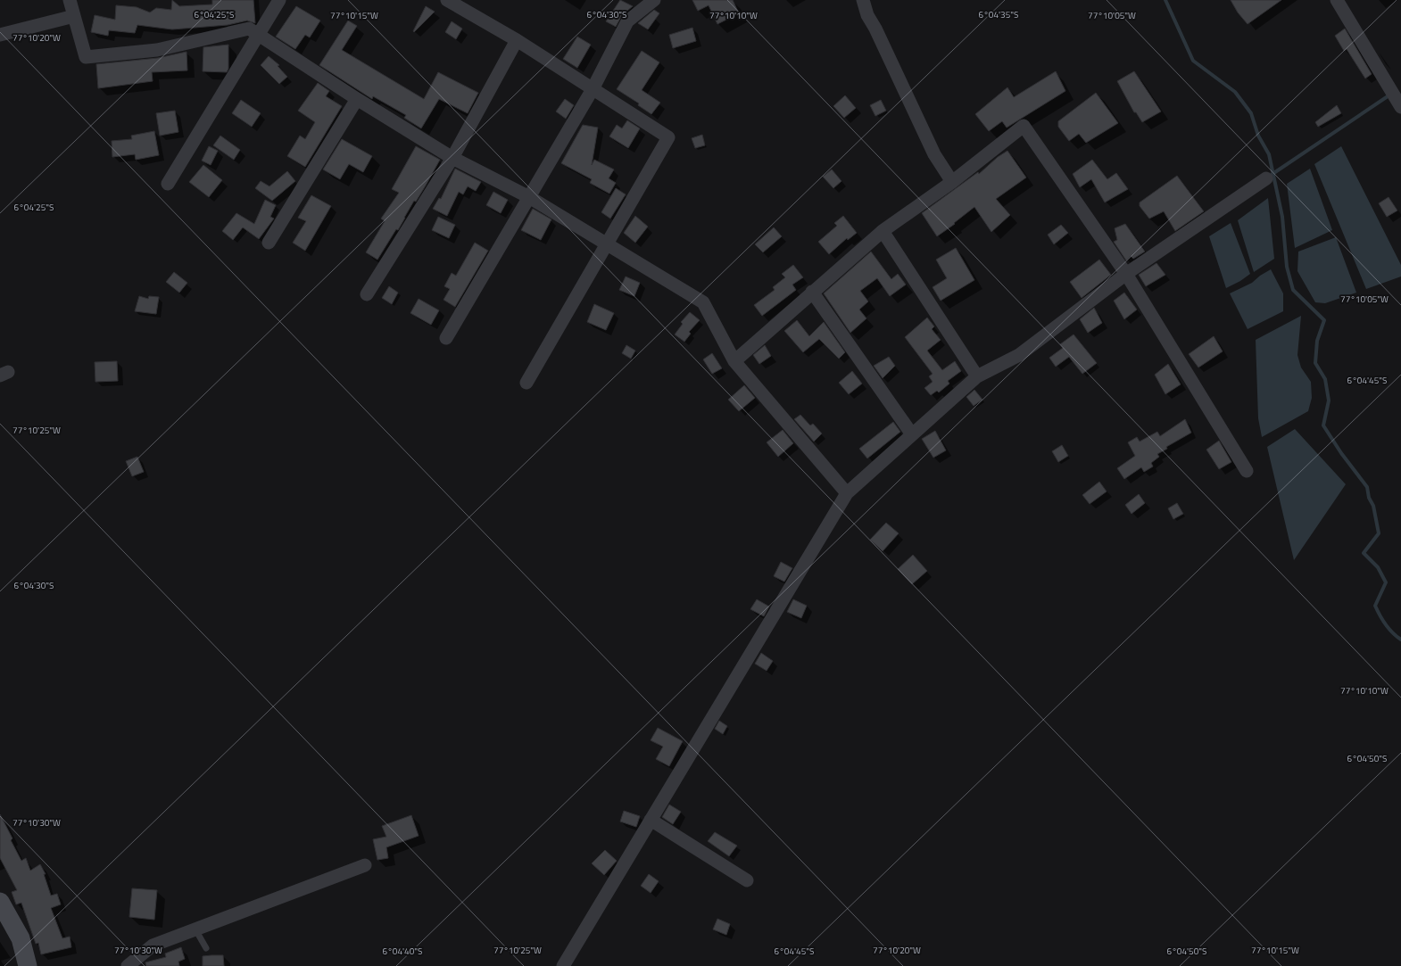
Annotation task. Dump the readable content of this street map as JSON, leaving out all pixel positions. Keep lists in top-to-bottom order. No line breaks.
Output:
{"coordinates":["6°04'25\"S","6°04'30\"S","6°04'35\"S","77°10'05\"W","77°10'15\"W","77°10'10\"W","77°10'20\"W","6°04'45\"S","77°10'25\"W","6°04'50\"S","77°10'30\"W","6°04'40\"S"]}
